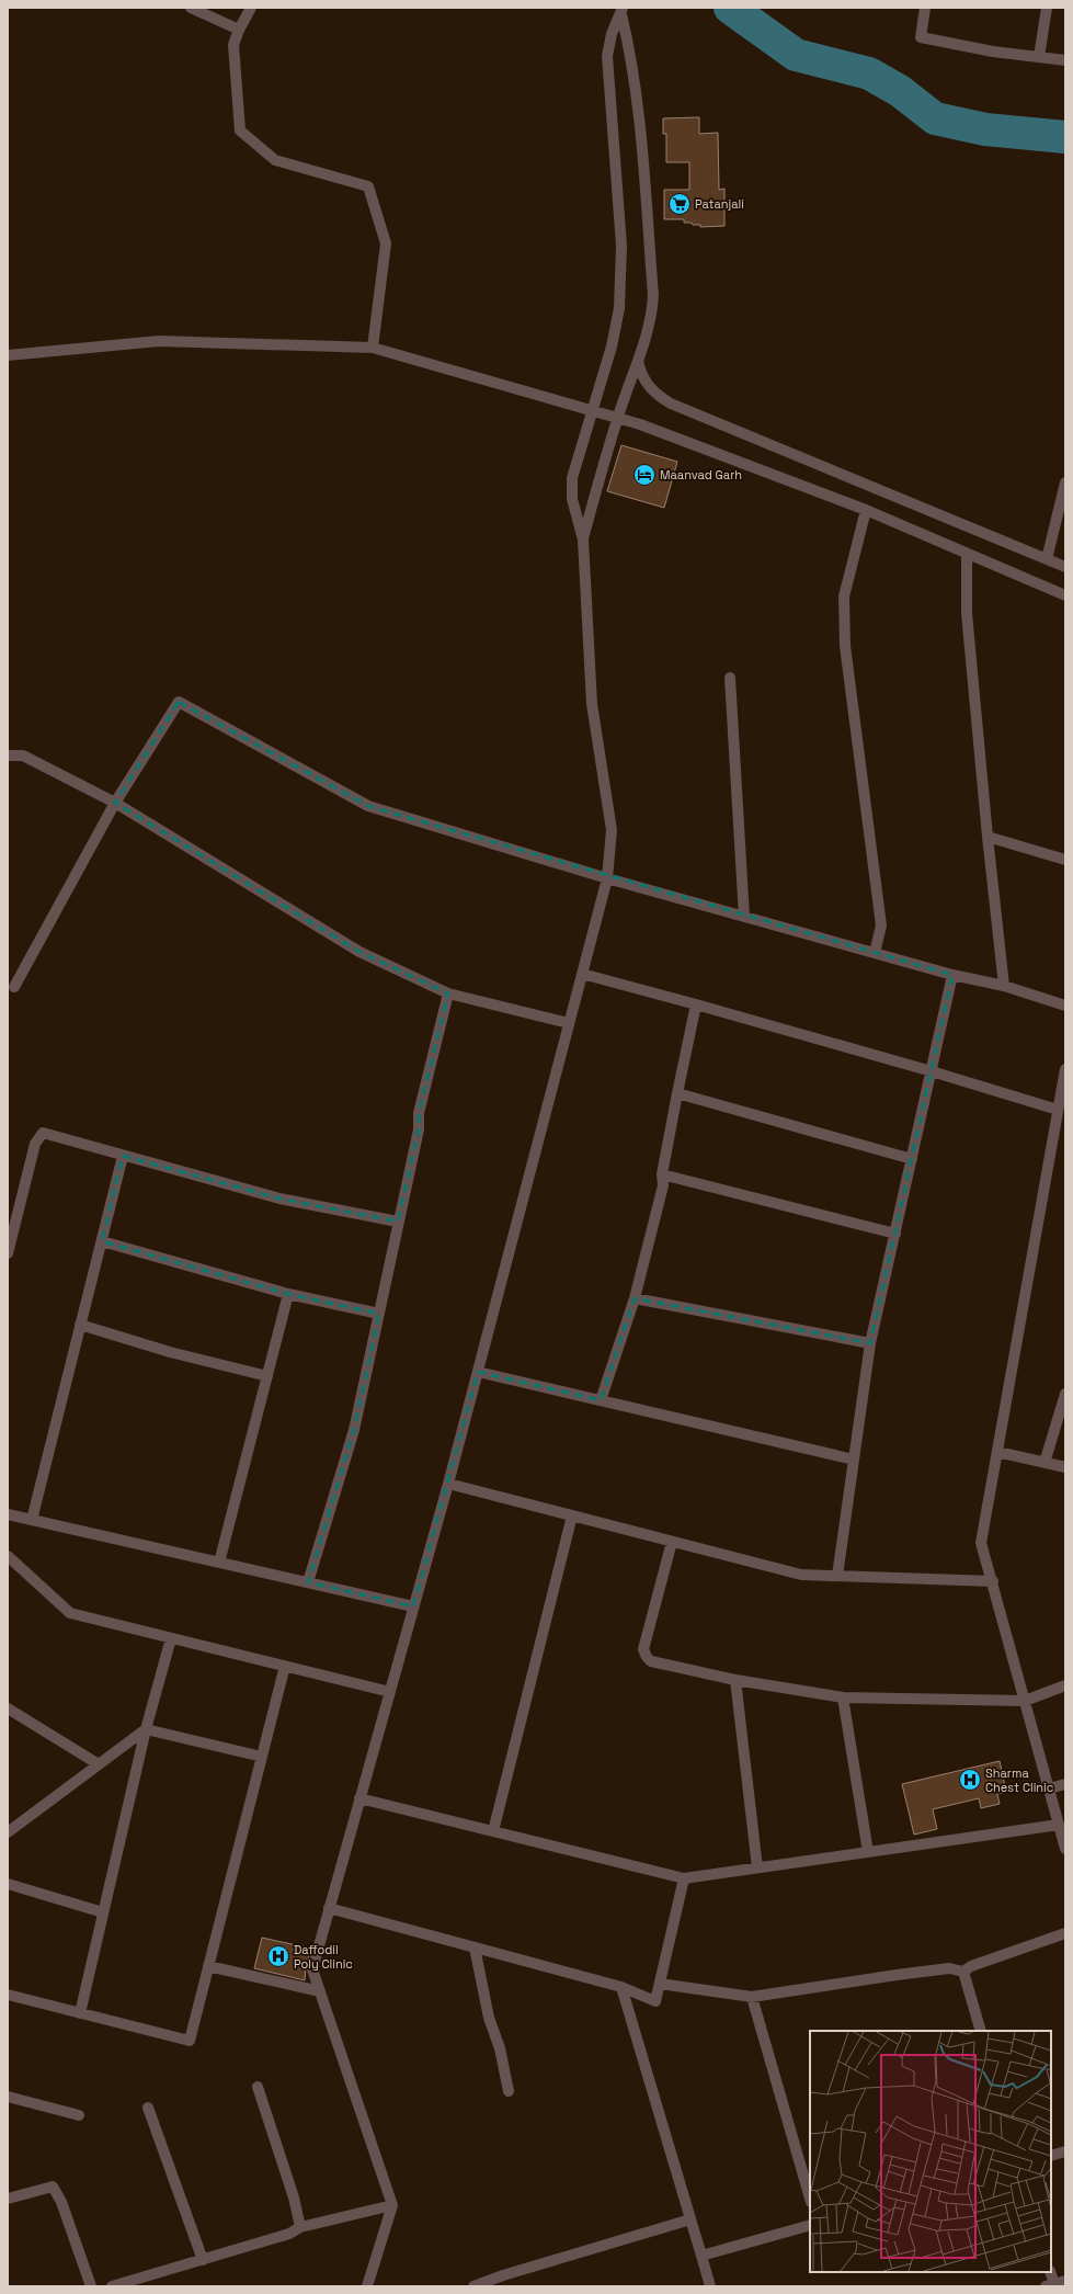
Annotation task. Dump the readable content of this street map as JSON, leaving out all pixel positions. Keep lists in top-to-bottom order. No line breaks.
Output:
{"places":{"supermarket":["Patanjali"],"hotel":["Maanvad Garh"],"hospital":["Sharma Chest Clinic","Daffodil Poly Clinic"]}}
